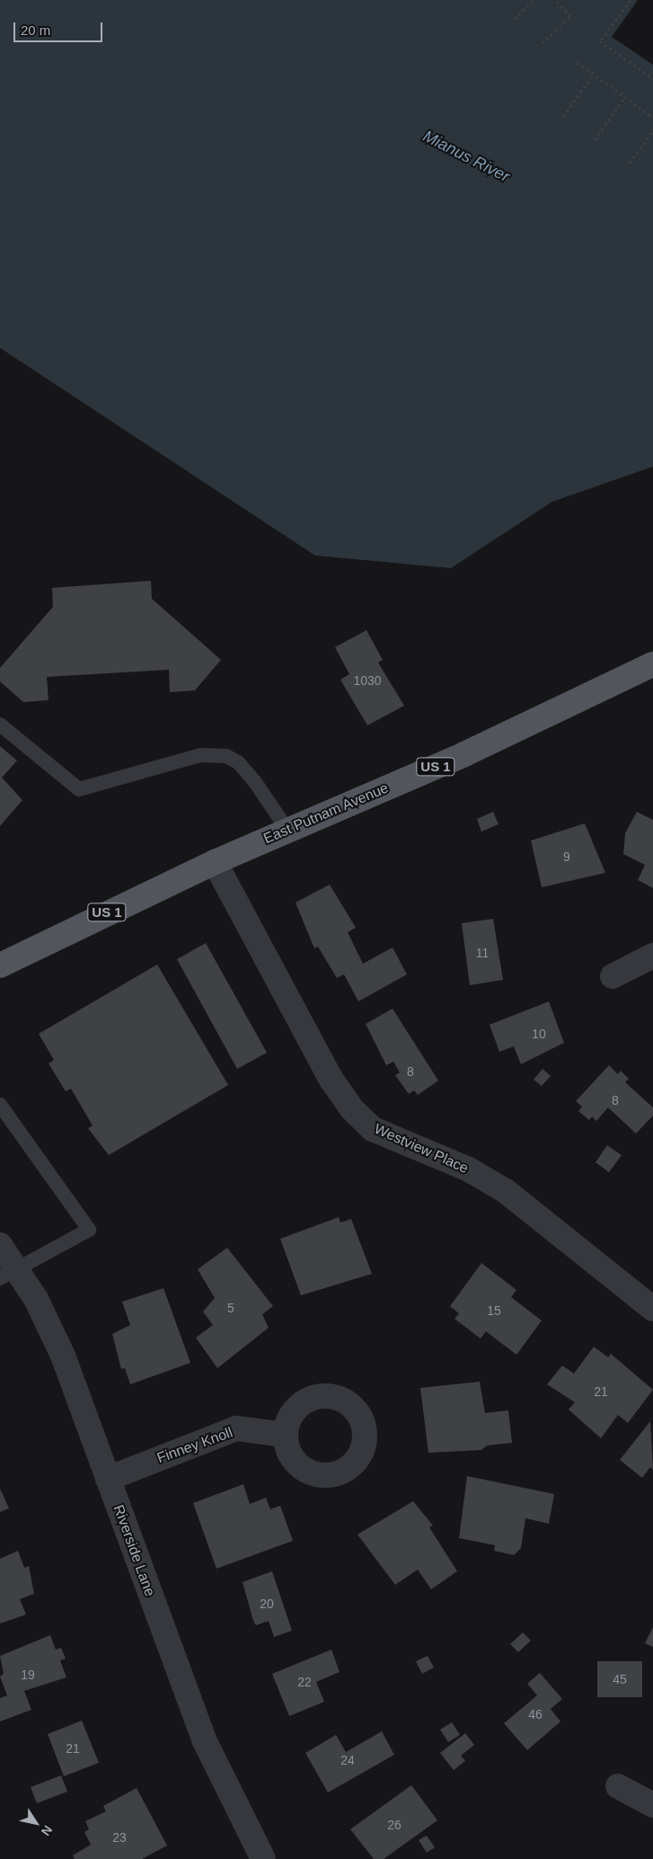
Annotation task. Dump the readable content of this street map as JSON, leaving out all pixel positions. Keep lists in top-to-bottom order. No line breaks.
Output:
{"streets":{"main road":["US 1","East Putnam Avenue"],"street":["Westview Place","Finney Knoll","Riverside Lane"]},"crossings":[["East Putnam Avenue","Westview Place"],["Finney Knoll","Riverside Lane"]],"water":["Mianus River"],"house_numbers":["1030","9","11","10","8","8","5","15","21","20","19","45","22","46","21","24","26","23"],"scale_bar":"20 m","north":"bottom right"}
